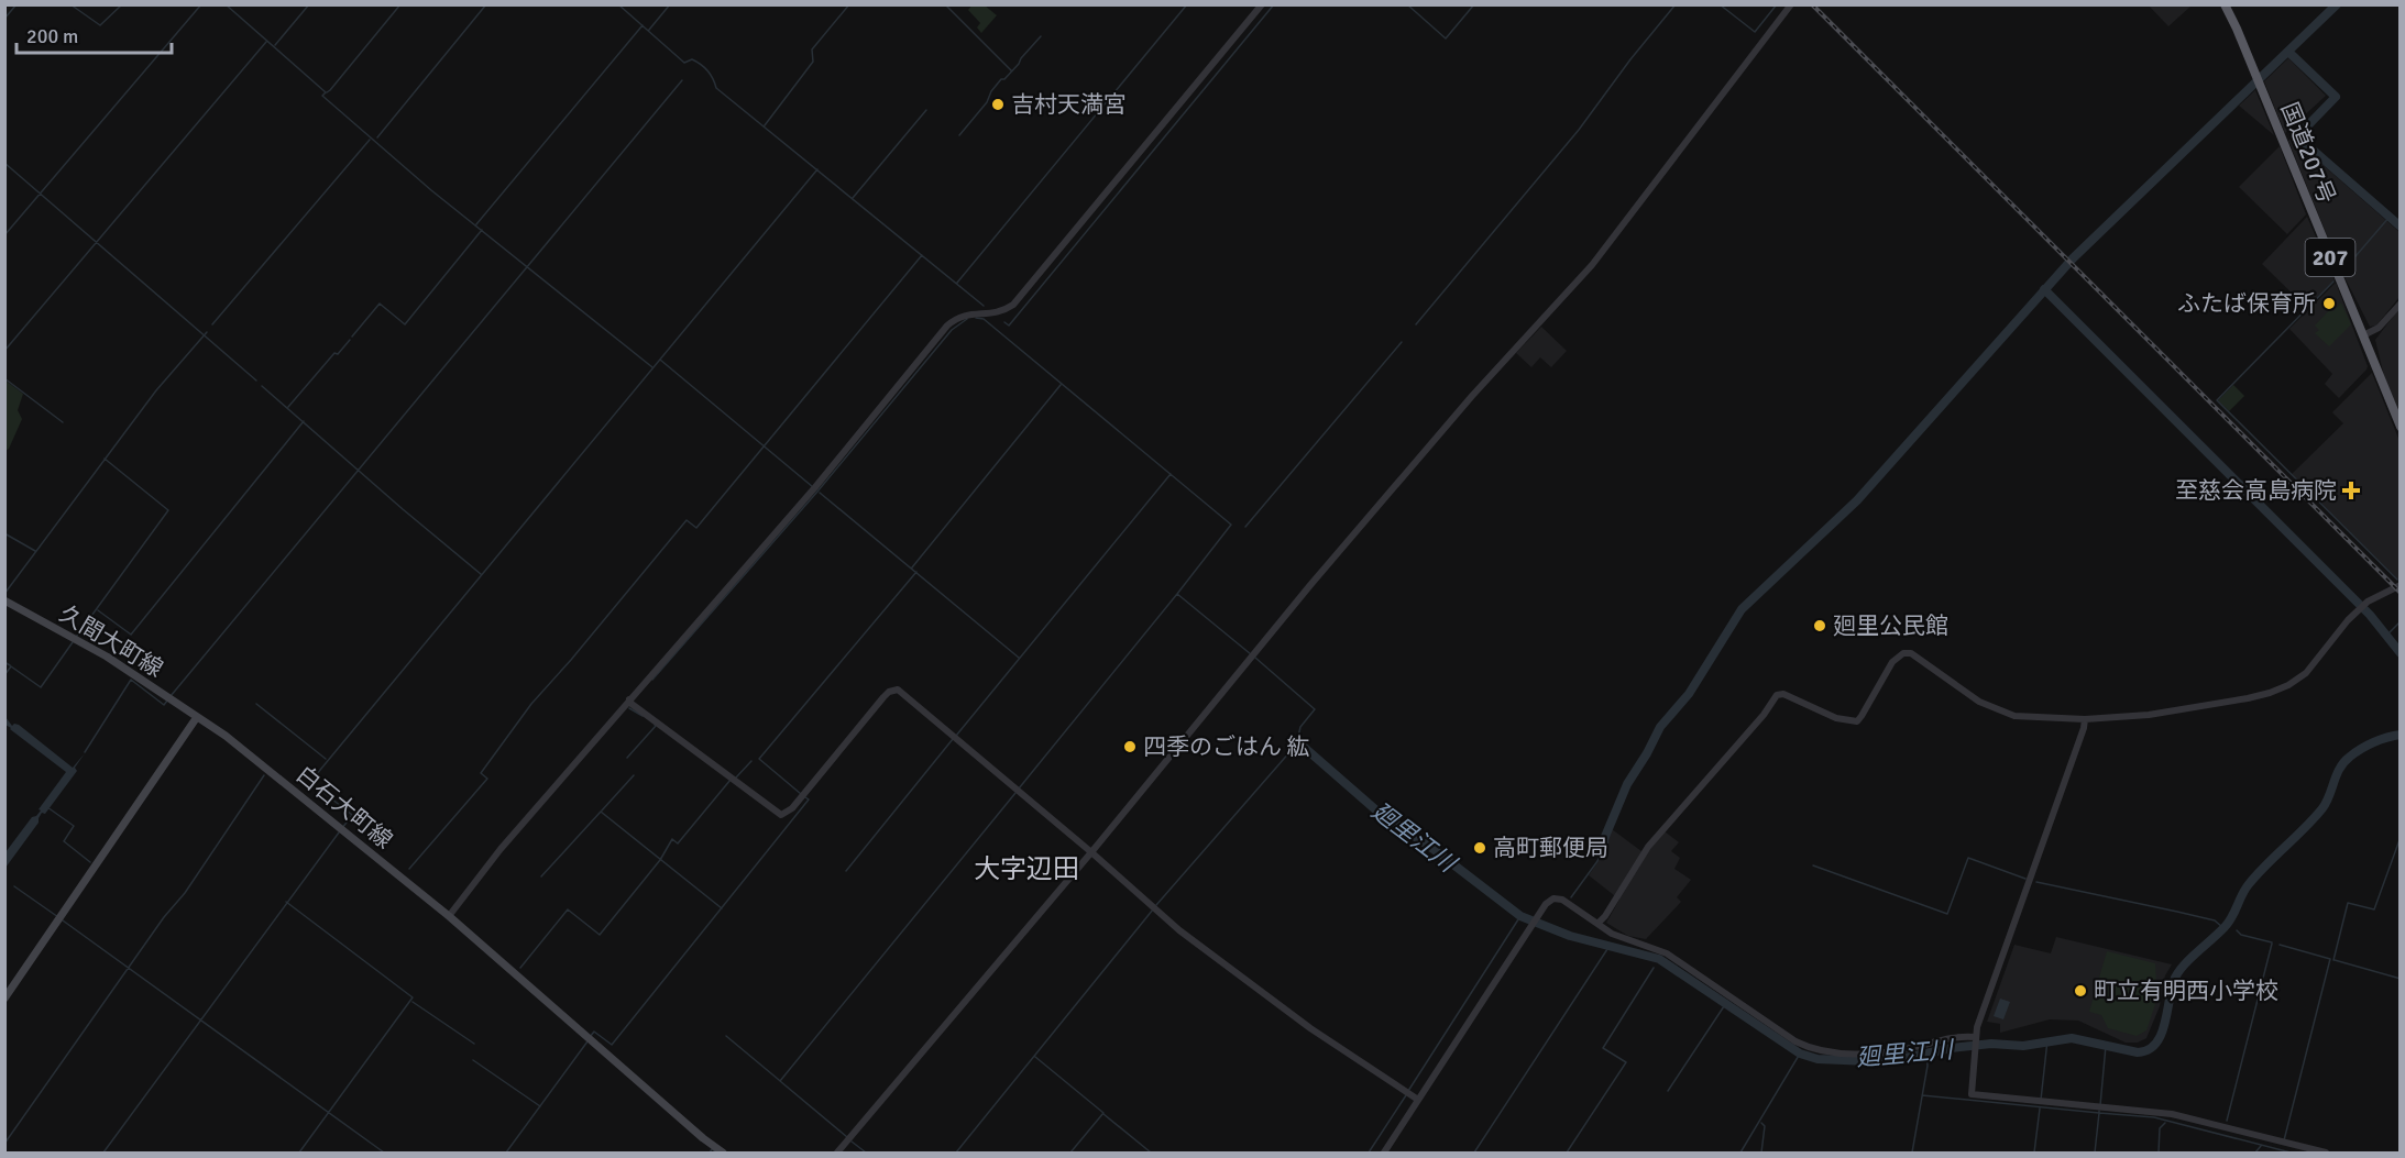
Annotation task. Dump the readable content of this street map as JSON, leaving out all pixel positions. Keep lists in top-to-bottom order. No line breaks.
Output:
{"streets":{"highway":["国道207号","207"],"main road":["久間大町線","白石大町線"]},"crossings":[["久間大町線","白石大町線"]],"districts":["大字辺田"],"water":["廻里江川"],"places":{"other":["吉村天満宮","ふたば保育所","廻里公民館","四季のごはん 紘","高町郵便局","町立有明西小学校"],"health":["至慈会高島病院"]},"scale_bar":"200 m"}
